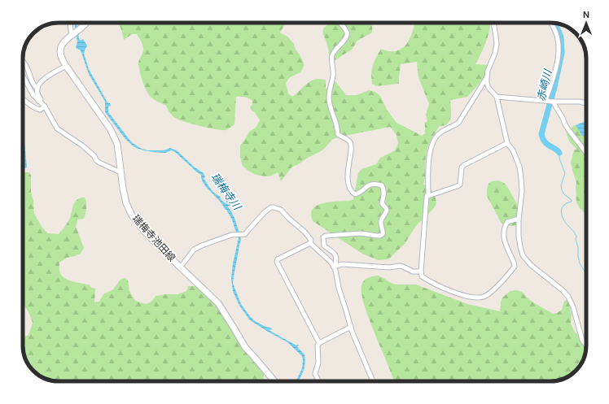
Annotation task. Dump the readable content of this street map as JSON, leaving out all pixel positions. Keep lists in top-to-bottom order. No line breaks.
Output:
{"streets":{"main road":["瑞梅寺池田線"]},"water":["赤崎川","瑞梅寺川"],"north":"top"}
